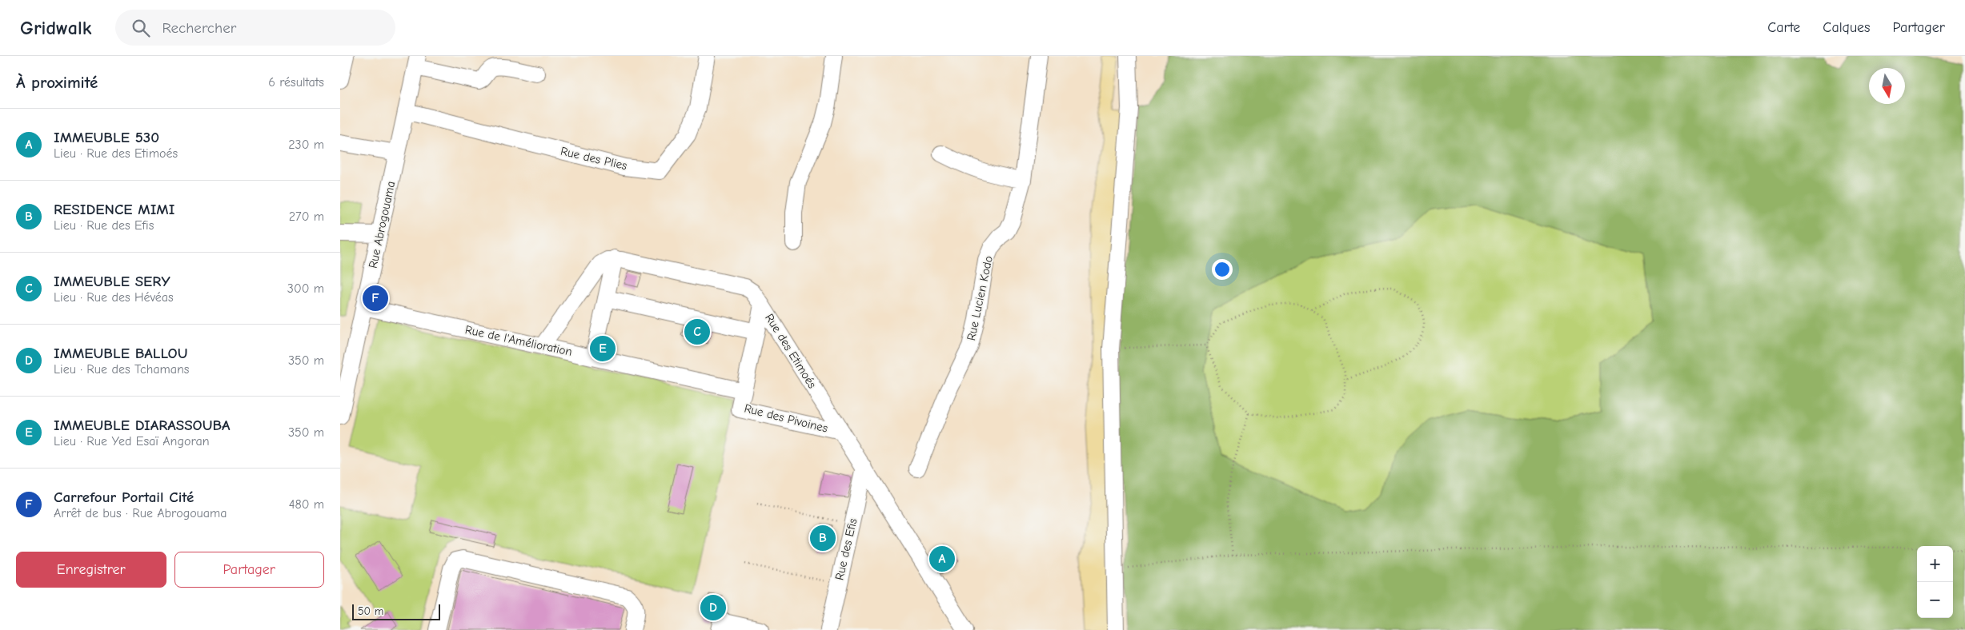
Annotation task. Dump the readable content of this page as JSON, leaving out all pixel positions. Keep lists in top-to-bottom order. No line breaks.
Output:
{"streets":{"street":["Rue des Plies","Rue Abrogouama","Rue Lucien Kodo","Rue de l'Amélioration","Rue des Etimoés","Rue des Pivoines","Rue des Efis"]},"crossings":[["Rue des Plies","Rue Abrogouama"],["Rue Abrogouama","Rue de l'Amélioration"],["Rue de l'Amélioration","Rue des Pivoines"],["Rue des Etimoés","Rue des Pivoines"],["Rue des Etimoés","Rue des Efis"]],"scale_bar":"50 m","north":"bottom","page":{"header":"Gridwalk","search":"Rechercher","nav":["Carte","Calques","Partager"],"heading":["À proximité","6 résultats"],"list":[{"mark":"A","name":"IMMEUBLE 530","note":"Lieu · Rue des Etimoés","value":"230 m"},{"mark":"B","name":"RESIDENCE MIMI","note":"Lieu · Rue des Efis","value":"270 m"},{"mark":"C","name":"IMMEUBLE SERY","note":"Lieu · Rue des Hévéas","value":"300 m"},{"mark":"D","name":"IMMEUBLE BALLOU","note":"Lieu · Rue des Tchamans","value":"350 m"},{"mark":"E","name":"IMMEUBLE DIARASSOUBA","note":"Lieu · Rue Yed Esaï Angoran","value":"350 m"},{"mark":"F","name":"Carrefour Portail Cité","note":"Arrêt de bus · Rue Abrogouama","value":"480 m"}],"pins":["F","C","E","B","A","D"],"buttons":["Enregistrer","Partager"],"map_buttons":["+","−"],"scale":"50 m"}}
